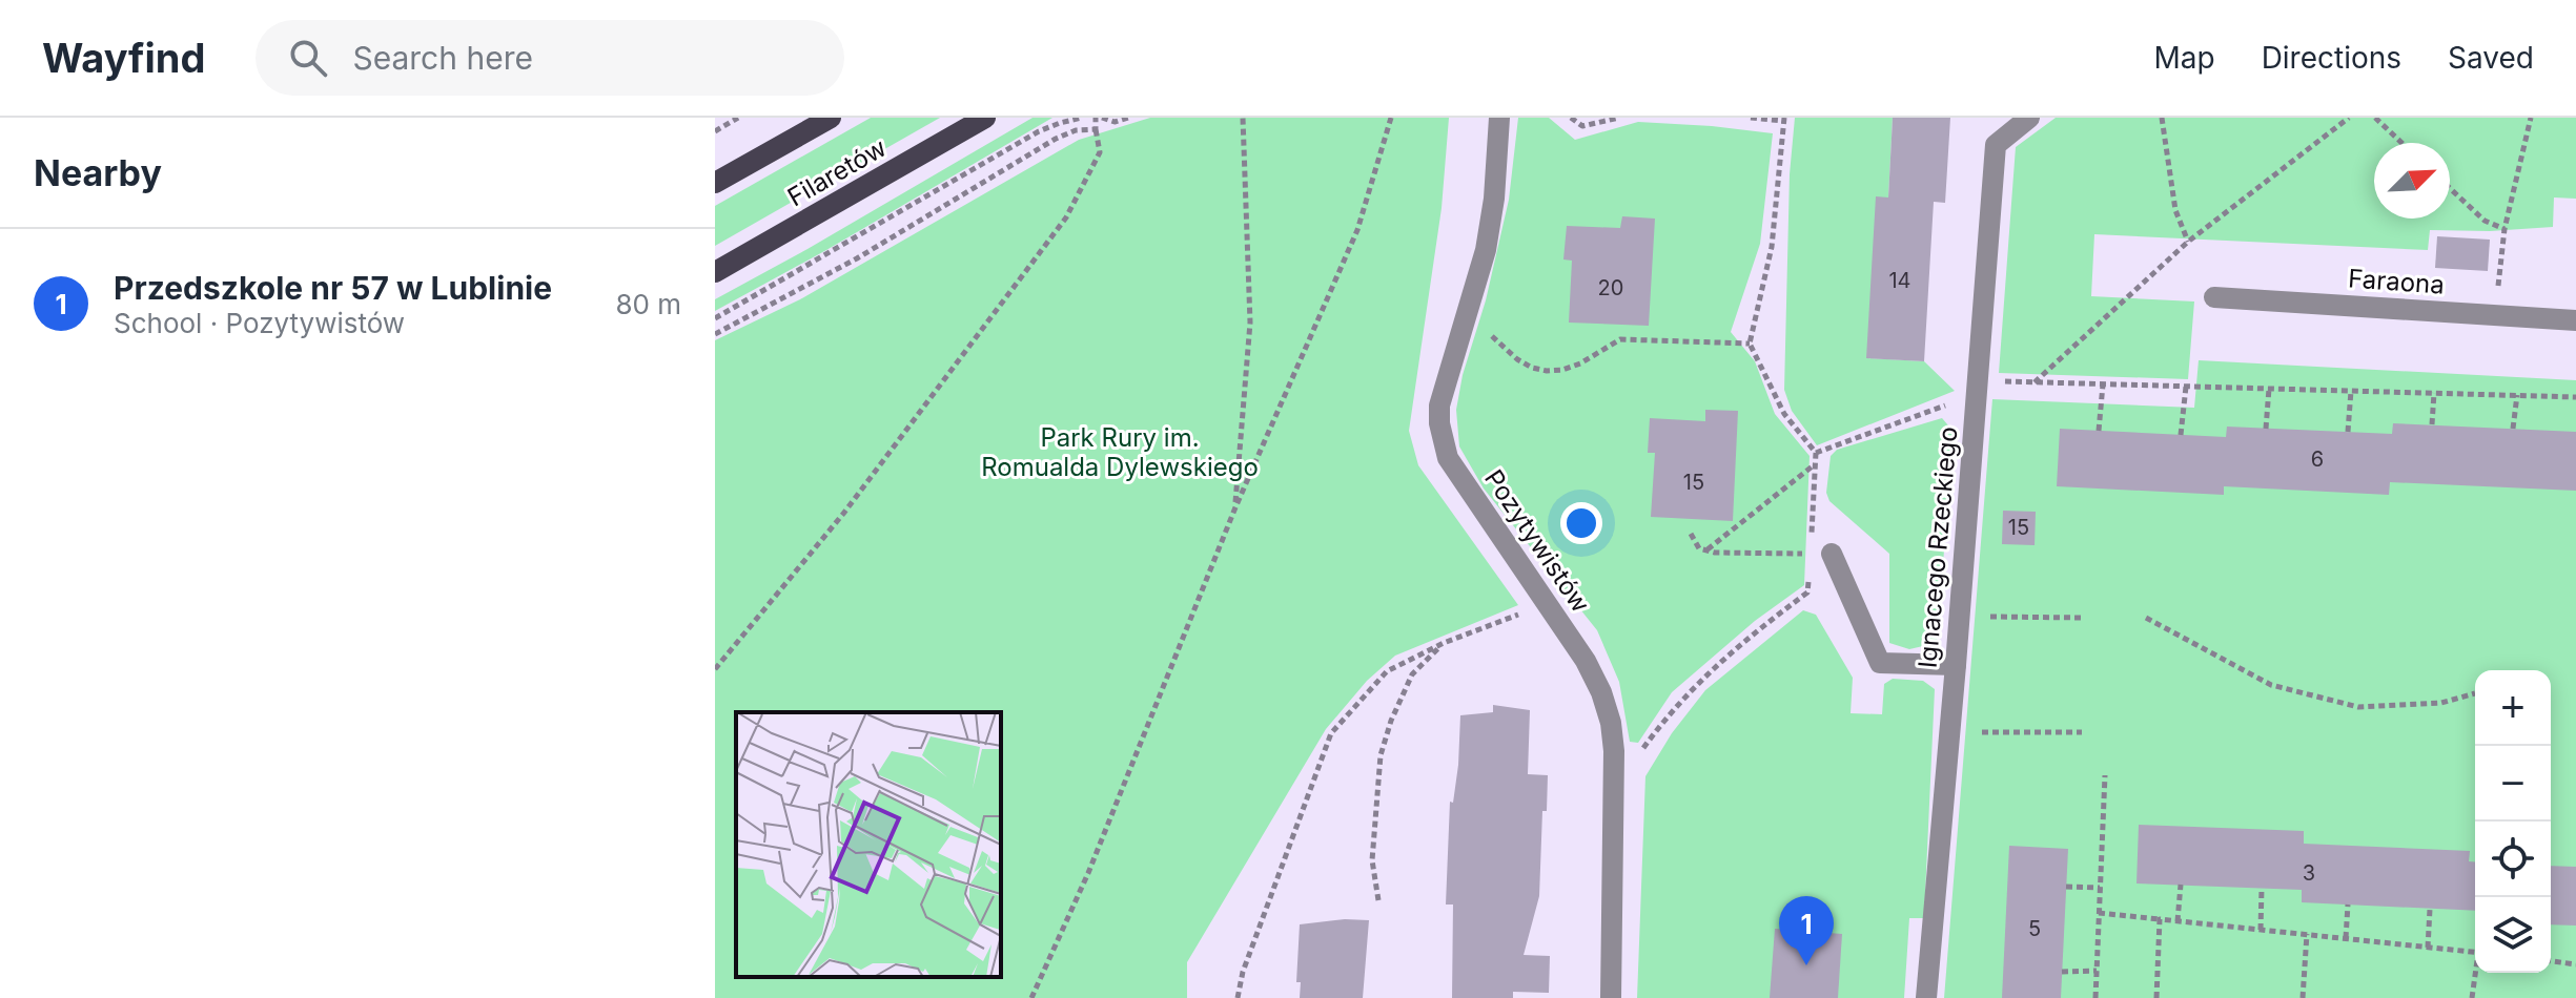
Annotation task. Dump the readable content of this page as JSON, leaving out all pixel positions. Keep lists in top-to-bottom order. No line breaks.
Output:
{"streets":{"main road":["Filaretów"],"street":["Faraona","Pozytywistów","Ignacego Rzeckiego"]},"parks":["Park Rury im. Romualda Dylewskiego"],"house_numbers":["14","20","6","15","15","3","5"],"north":"top right","page":{"header":"Wayfind","search":"Search here","nav":["Map","Directions","Saved"],"heading":"Nearby","list":[{"mark":"1","name":"Przedszkole nr 57 w Lublinie","note":"School · Pozytywistów","value":"80 m"}],"map_buttons":["+","−"],"pins":"1"}}
